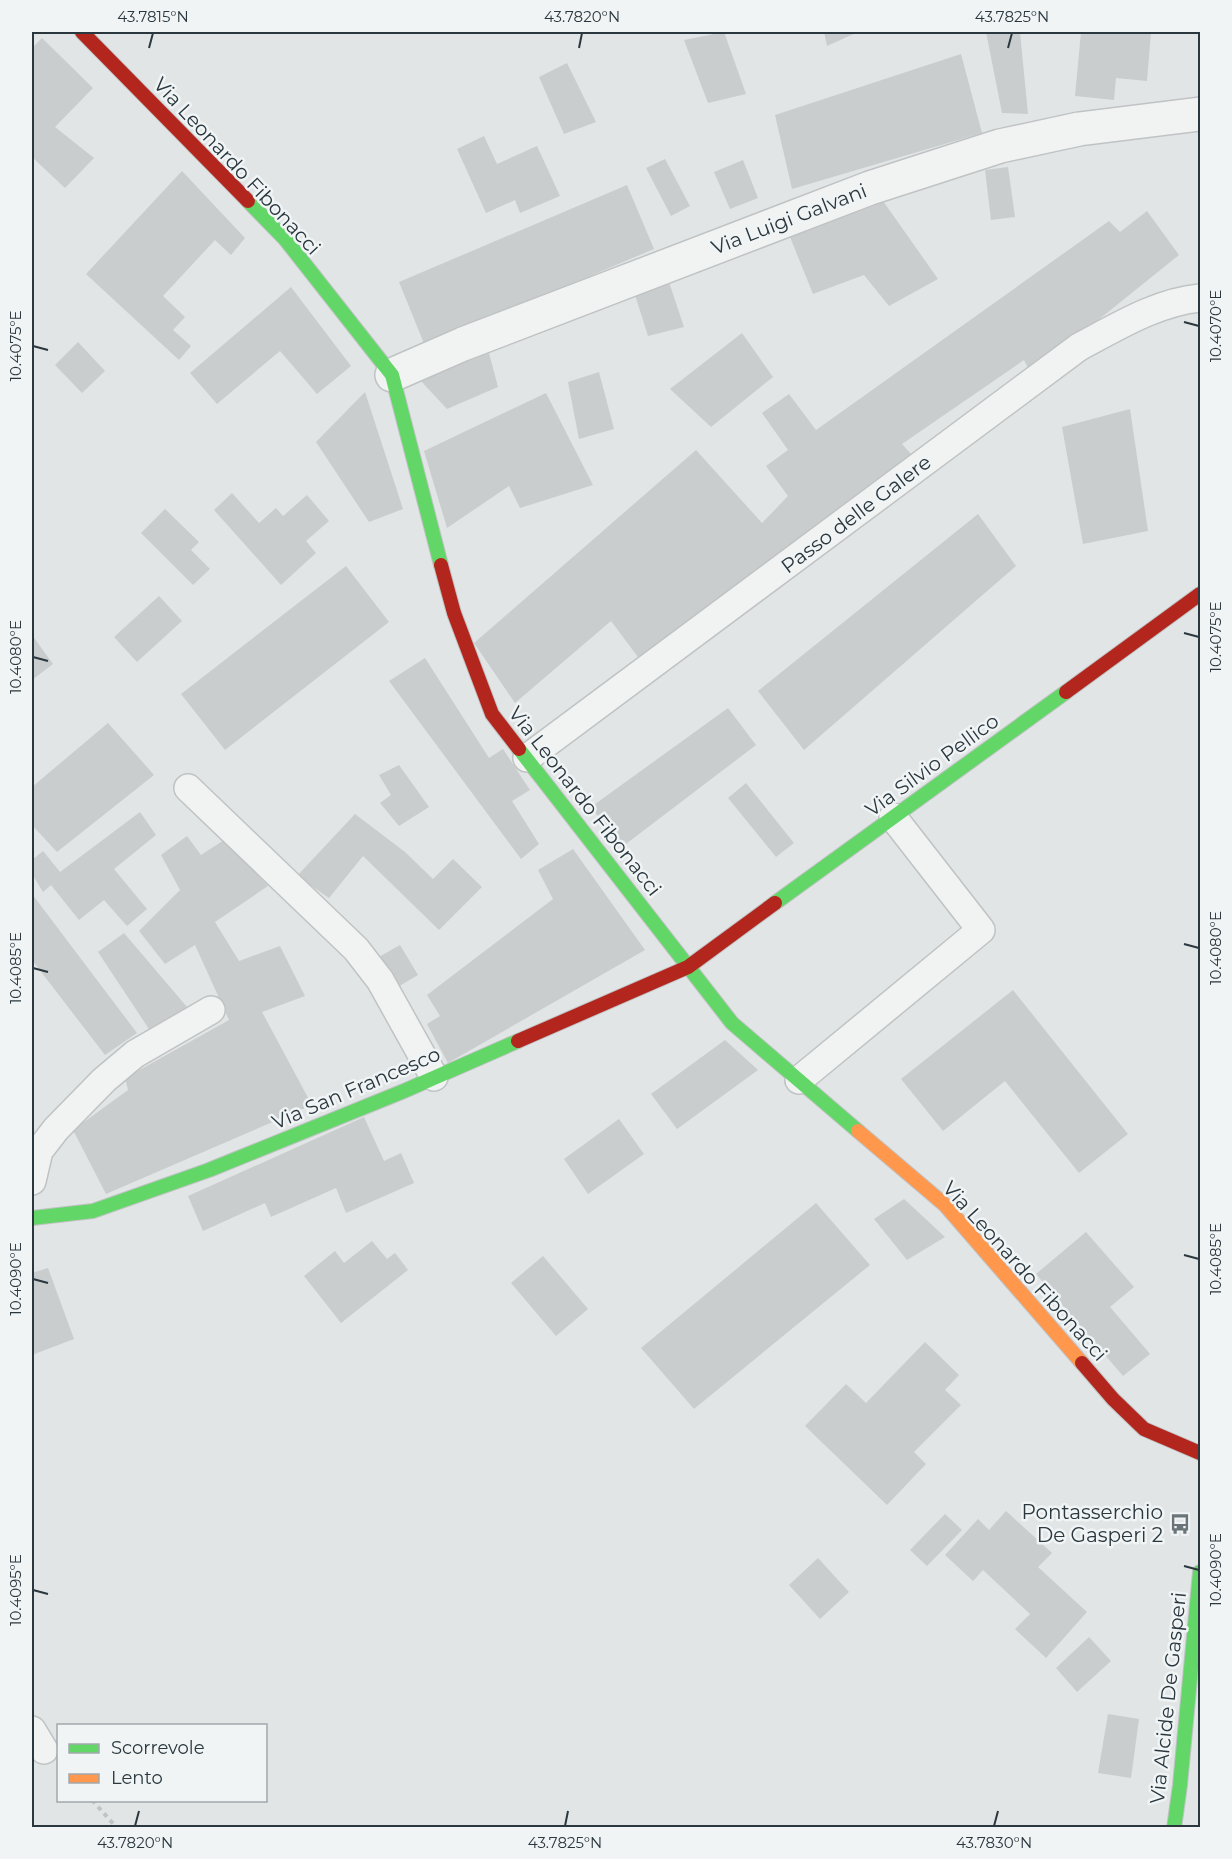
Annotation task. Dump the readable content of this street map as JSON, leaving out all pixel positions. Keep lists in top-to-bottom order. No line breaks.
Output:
{"streets":{"street":["Via Leonardo Fibonacci","Via Luigi Galvani","Via Silvio Pellico","Via San Francesco","Via Alcide De Gasperi"],"lane":["Passo delle Galere"]},"crossings":[["Via Leonardo Fibonacci","Via Luigi Galvani"],["Via Leonardo Fibonacci","Passo delle Galere"],["Via Leonardo Fibonacci","Via Silvio Pellico"],["Via Leonardo Fibonacci","Via San Francesco"],["Via Silvio Pellico","Via San Francesco"]],"places":{"bus stop":["Pontasserchio De Gasperi 2"]},"legend":["Scorrevole","Lento"],"coordinates":["43.7815°N","43.7820°N","43.7825°N","10.4070°E","10.4075°E","10.4080°E","10.4085°E","10.4090°E","10.4095°E","43.7830°N"]}
